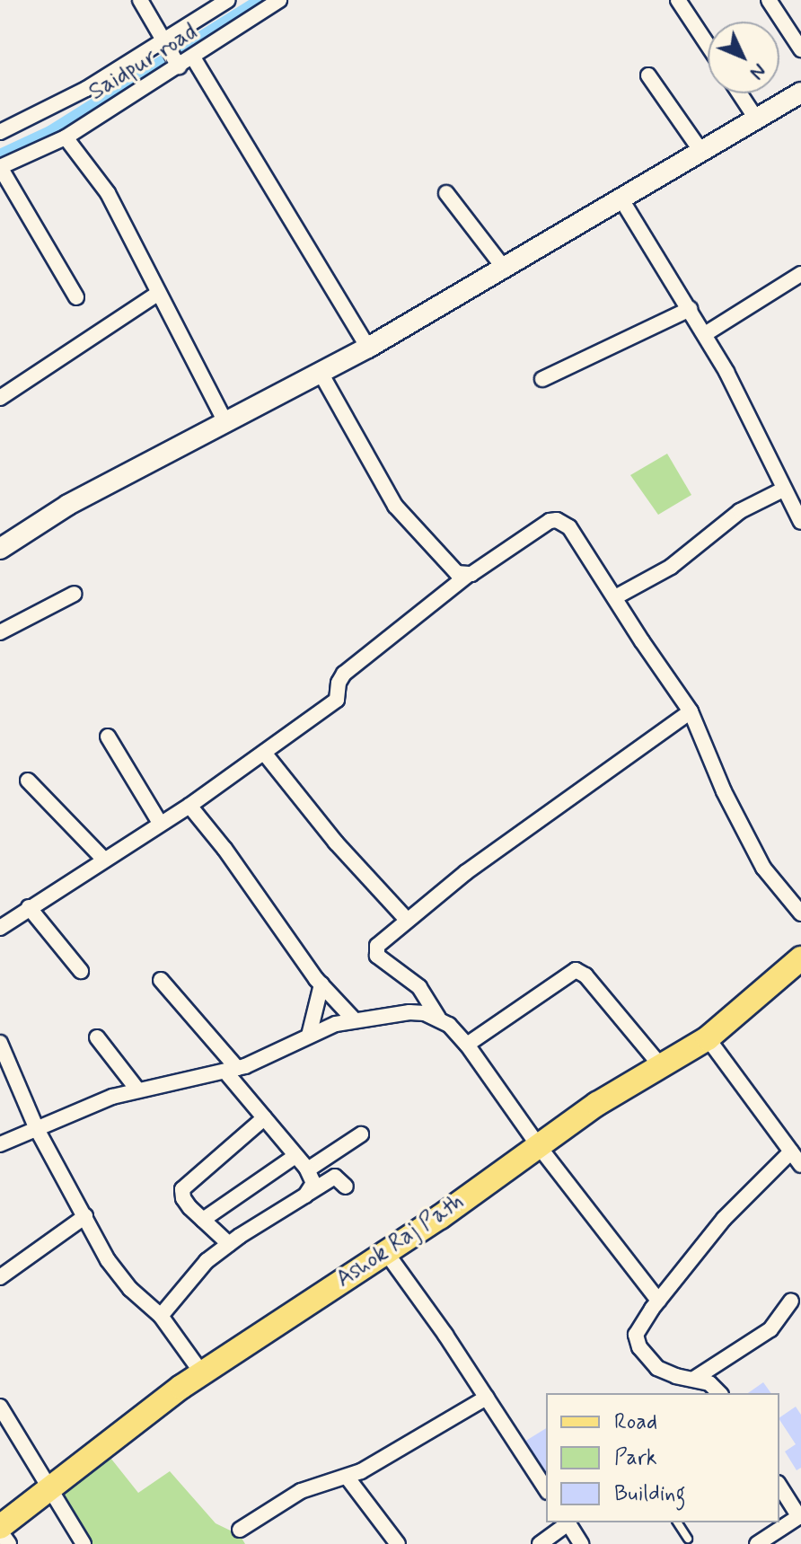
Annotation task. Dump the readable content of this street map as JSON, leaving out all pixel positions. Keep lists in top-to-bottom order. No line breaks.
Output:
{"streets":{"main road":["Ashok Raj Path"],"street":["Saidpur road"]},"legend":["Road","Park","Building"],"north":"bottom right"}
